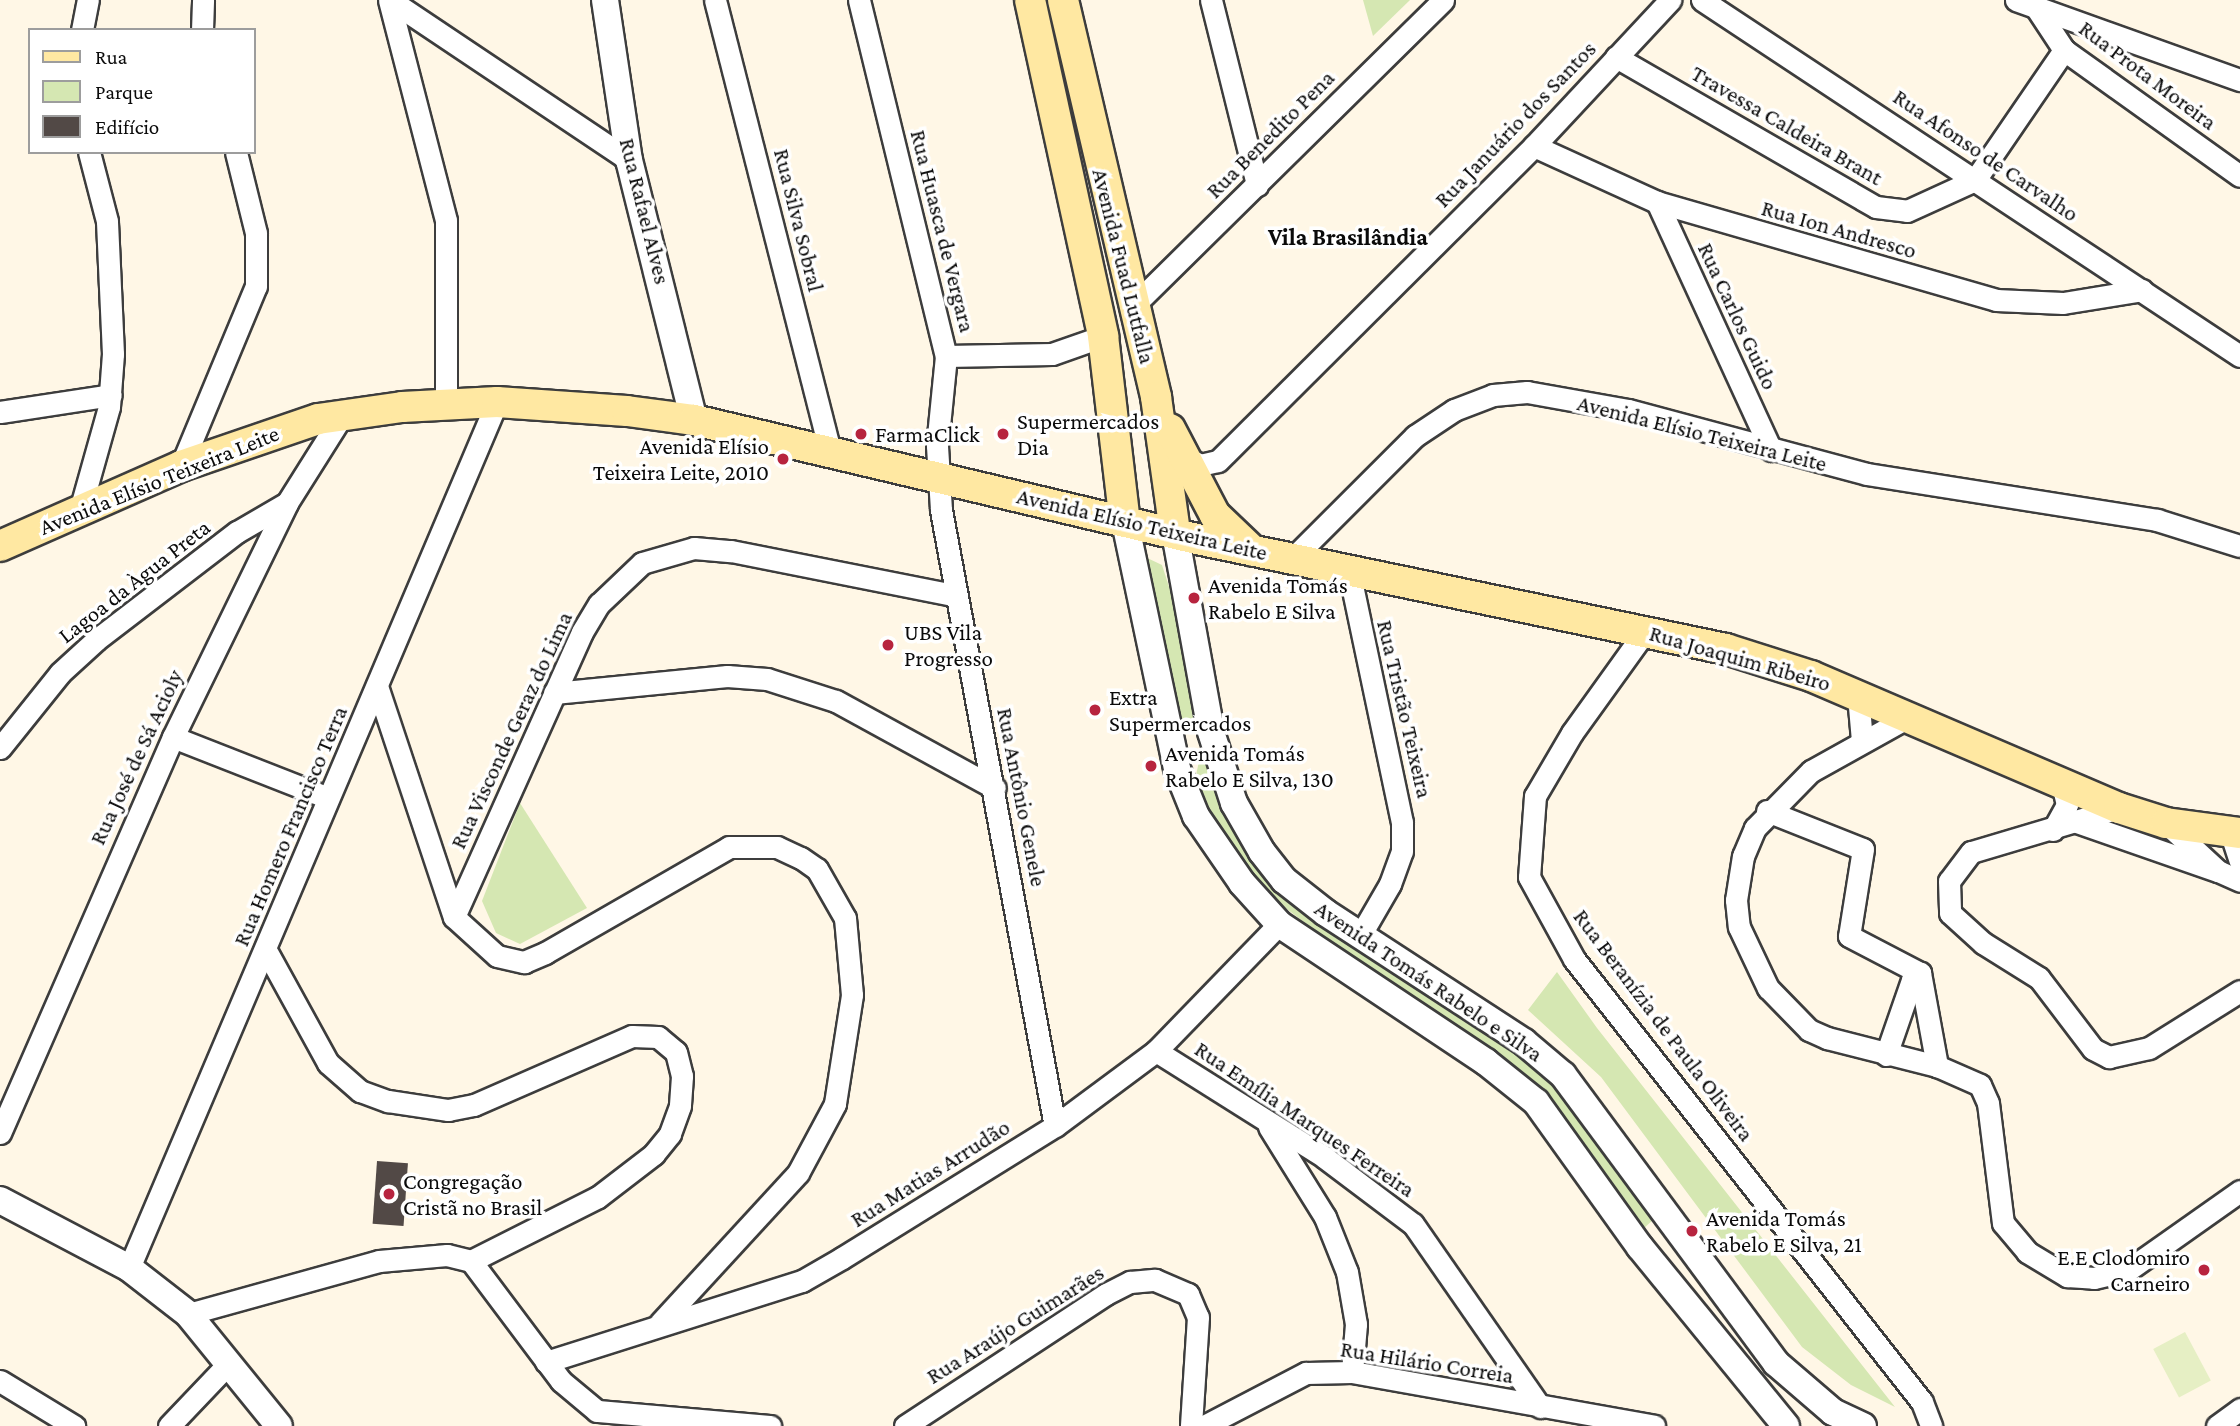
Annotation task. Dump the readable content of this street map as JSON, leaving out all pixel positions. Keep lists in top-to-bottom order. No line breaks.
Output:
{"streets":{"main road":["Avenida Fuad Lutfalla","Avenida Elísio Teixeira Leite","Rua Joaquim Ribeiro"],"street":["Rua Prota Moreira","Rua Januário dos Santos","Travessa Caldeira Brant","Rua Benedito Pena","Rua Afonso de Carvalho","Rua Rafael Alves","Rua Silva Sobral","Rua Ion Andresco","Rua Huasca de Vergara","Rua Carlos Guido","Lagoa da Àgua Preta","Rua Tristão Teixeira","Rua Visconde Geraz do Lima","Rua José de Sá Acioly","Rua Antônio Genele","Rua Homero Francisco Terra","Avenida Tomás Rabelo e Silva","Rua Beranízia de Paula Oliveira","Rua Emília Marques Ferreira","Rua Matias Arrudão","Rua Araújo Guimarães","Rua Hilário Correia"]},"crossings":[["Rua Januário dos Santos","Travessa Caldeira Brant"],["Rua Januário dos Santos","Rua Ion Andresco"],["Travessa Caldeira Brant","Rua Afonso de Carvalho"],["Rua Benedito Pena","Avenida Fuad Lutfalla"],["Rua Afonso de Carvalho","Rua Ion Andresco"],["Rua Rafael Alves","Avenida Elísio Teixeira Leite"],["Rua Silva Sobral","Avenida Elísio Teixeira Leite"],["Rua Ion Andresco","Rua Carlos Guido"],["Rua Huasca de Vergara","Avenida Elísio Teixeira Leite"],["Rua Huasca de Vergara","Rua Antônio Genele"],["Avenida Fuad Lutfalla","Avenida Elísio Teixeira Leite"],["Avenida Fuad Lutfalla","Avenida Tomás Rabelo e Silva"],["Rua Carlos Guido","Avenida Elísio Teixeira Leite"],["Avenida Elísio Teixeira Leite","Rua Joaquim Ribeiro"],["Avenida Elísio Teixeira Leite","Rua José de Sá Acioly"],["Avenida Elísio Teixeira Leite","Rua Antônio Genele"],["Avenida Elísio Teixeira Leite","Rua Homero Francisco Terra"],["Avenida Elísio Teixeira Leite","Avenida Tomás Rabelo e Silva"],["Lagoa da Àgua Preta","Rua José de Sá Acioly"],["Rua Joaquim Ribeiro","Rua Tristão Teixeira"],["Rua Joaquim Ribeiro","Rua Beranízia de Paula Oliveira"],["Rua Tristão Teixeira","Avenida Tomás Rabelo e Silva"],["Rua Visconde Geraz do Lima","Rua Antônio Genele"],["Rua Antônio Genele","Rua Matias Arrudão"],["Avenida Tomás Rabelo e Silva","Rua Matias Arrudão"],["Rua Emília Marques Ferreira","Rua Matias Arrudão"],["Rua Emília Marques Ferreira","Rua Hilário Correia"]],"districts":["Vila Brasilândia"],"places":["FarmaClick","Supermercados Dia","Avenida Elísio Teixeira Leite, 2010","Avenida Tomás Rabelo E Silva","UBS Vila Progresso","Extra Supermercados","Avenida Tomás Rabelo E Silva, 130","Congregação Cristã no Brasil","Avenida Tomás Rabelo E Silva, 21","E.E Clodomiro Carneiro"],"legend":["Rua","Parque","Edifício"]}
